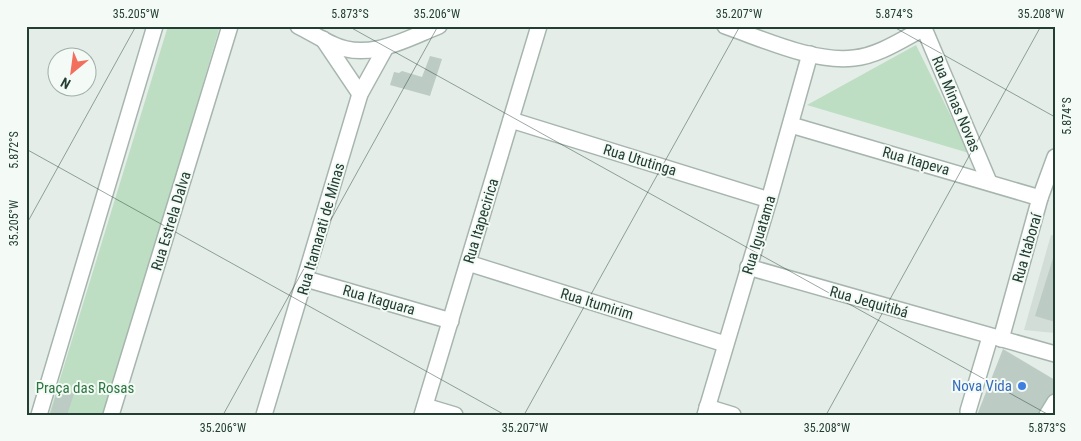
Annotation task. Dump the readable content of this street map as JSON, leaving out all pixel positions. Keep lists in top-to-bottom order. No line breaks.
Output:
{"streets":{"street":["Rua Minas Novas","Rua Ututinga","Rua Itapeva","Rua Estrela Dalva","Rua Itapecirica","Rua Itamarati de Minas","Rua Iguatama","Rua Itaboraí","Rua Itaguara","Rua Jequitibá","Rua Itumirim"]},"crossings":[["Rua Minas Novas","Rua Itapeva"],["Rua Ututinga","Rua Itapecirica"],["Rua Ututinga","Rua Iguatama"],["Rua Itapeva","Rua Iguatama"],["Rua Itapeva","Rua Itaboraí"],["Rua Itapecirica","Rua Itaguara"],["Rua Itapecirica","Rua Itumirim"],["Rua Itamarati de Minas","Rua Itaguara"],["Rua Iguatama","Rua Jequitibá"],["Rua Iguatama","Rua Itumirim"],["Rua Itaboraí","Rua Jequitibá"]],"parks":["Praça das Rosas"],"places":["Nova Vida"],"north":"bottom left","coordinates":["35.205°W","5.873°S","35.206°W","35.207°W","5.874°S","35.208°W","5.872°S"]}
